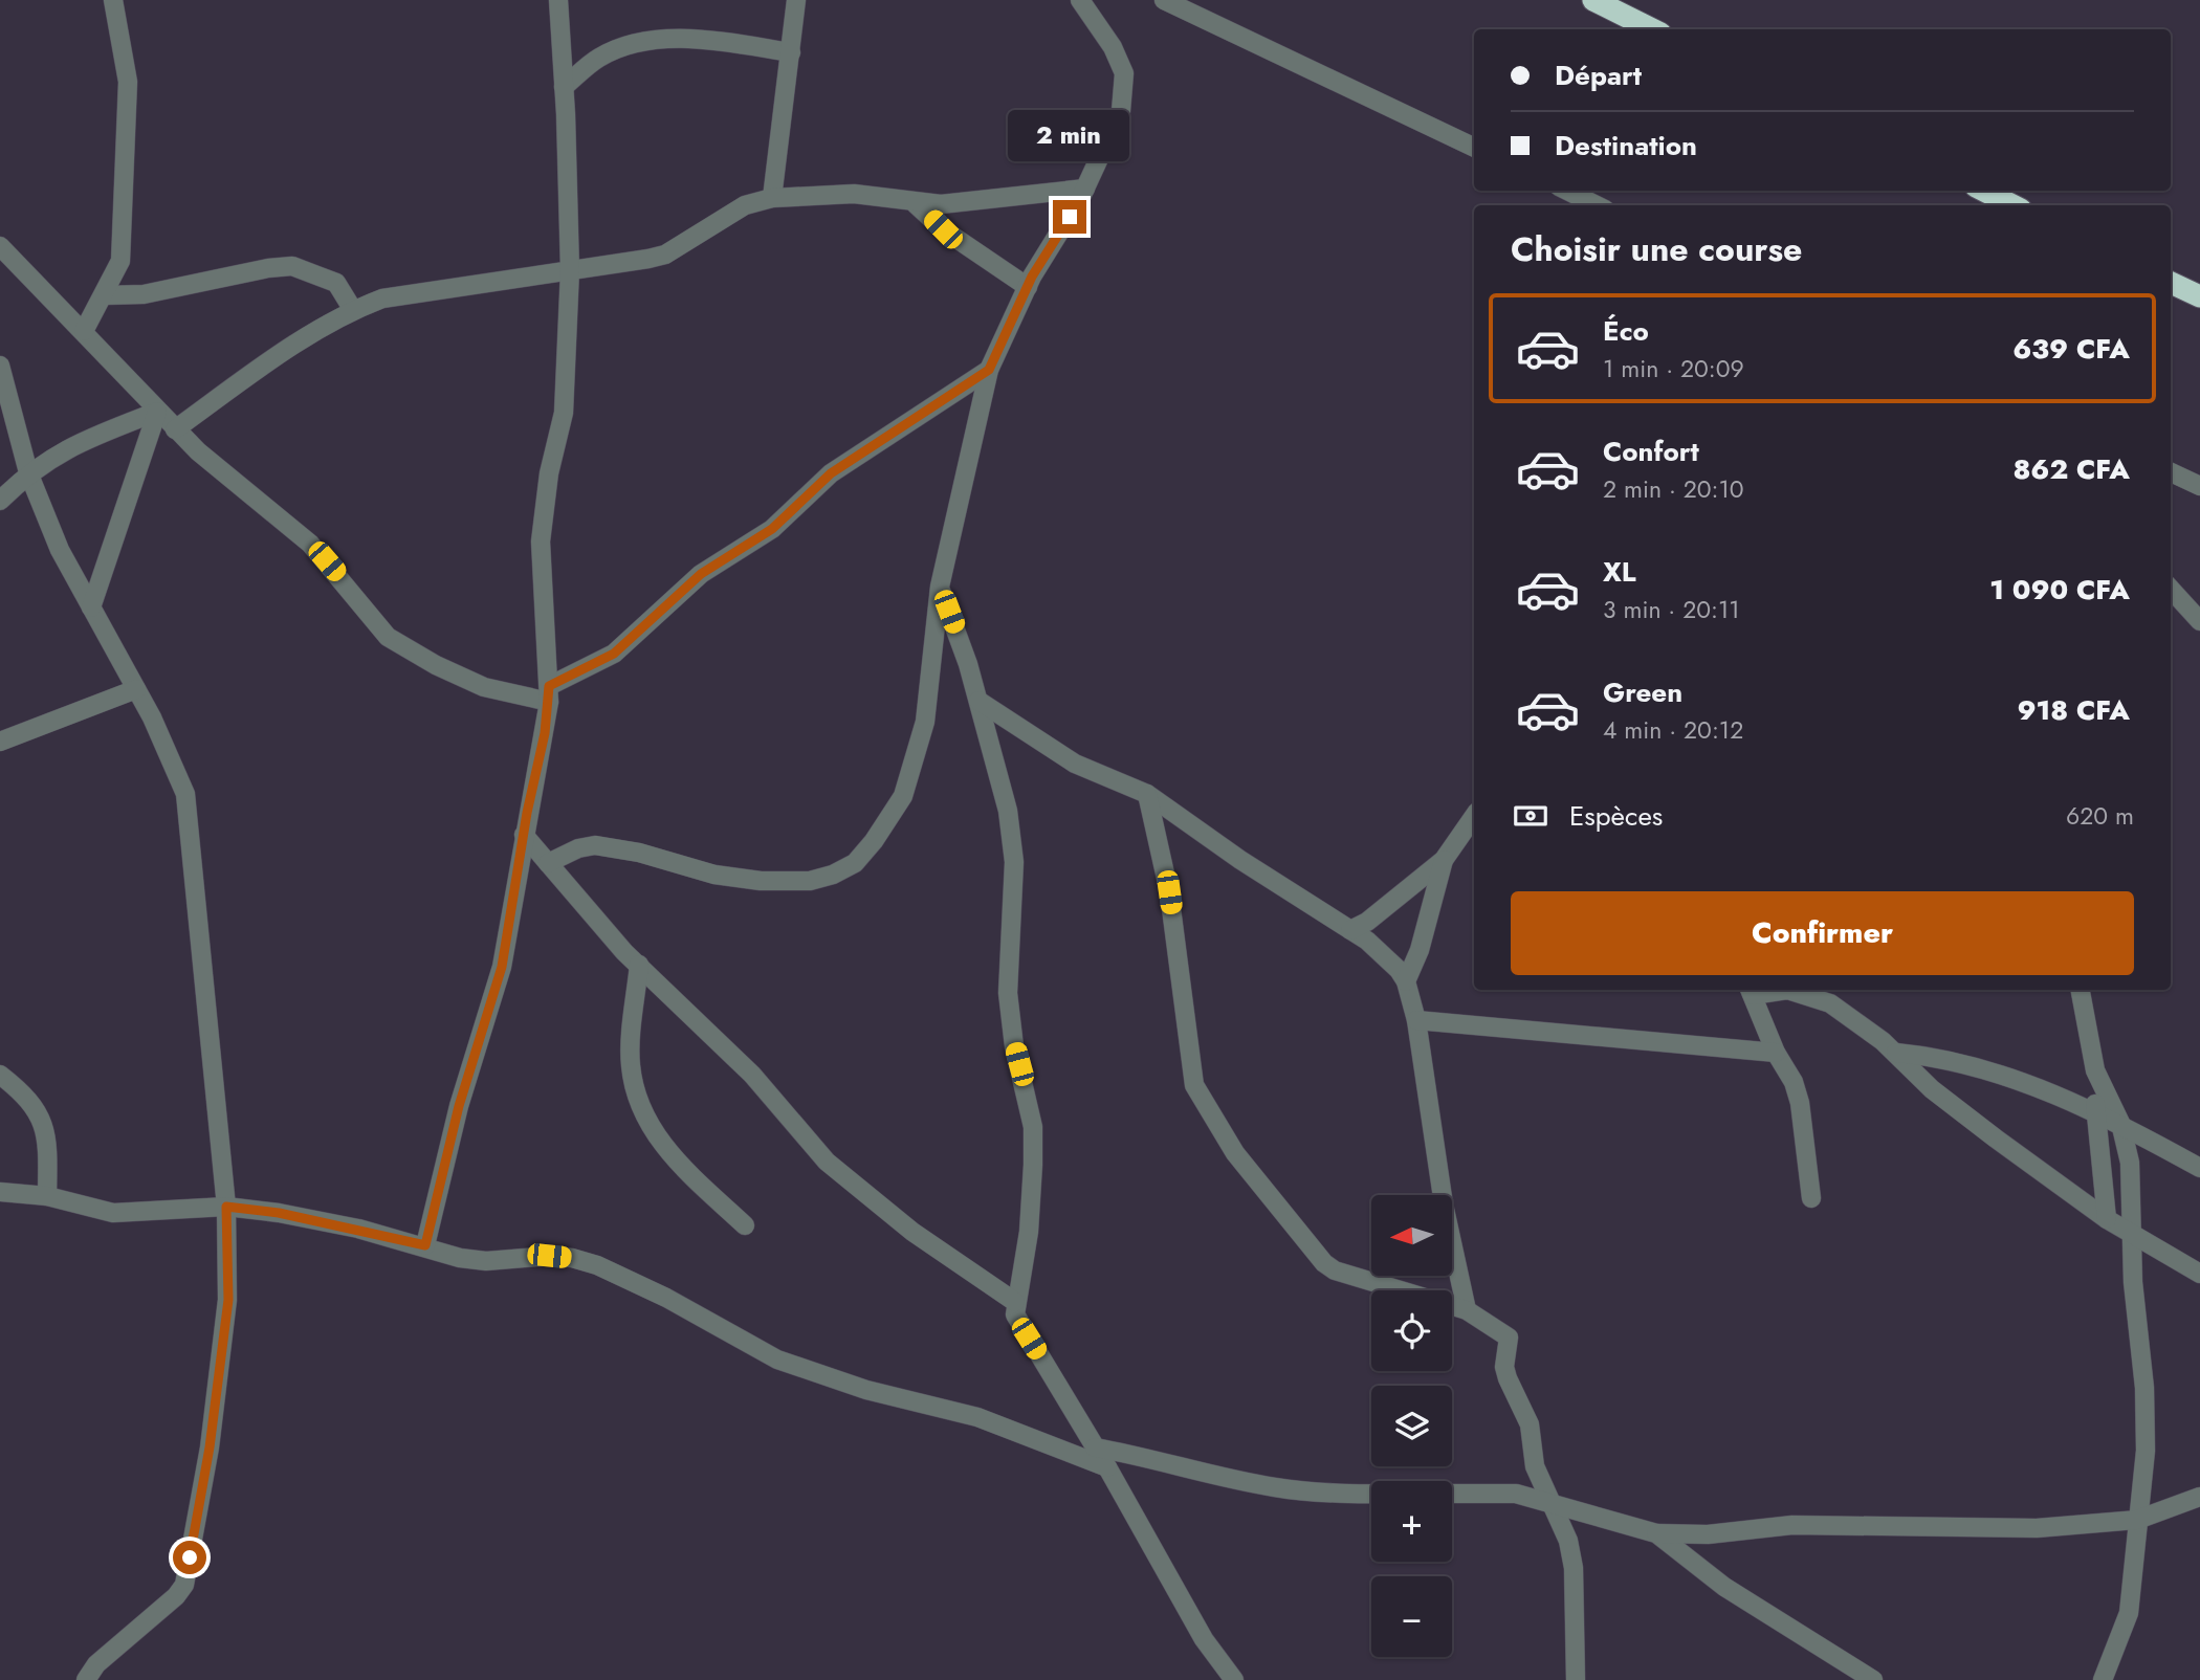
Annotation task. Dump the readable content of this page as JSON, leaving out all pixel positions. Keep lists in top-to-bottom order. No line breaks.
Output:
{"north":"left","page":{"banner":["Départ","Destination"],"bubble":"2 min","heading":"Choisir une course","list":[{"name":"Éco","note":"1 min · 20:09","value":"639 CFA"},{"name":"Confort","note":"2 min · 20:10","value":"862 CFA"},{"name":"XL","note":"3 min · 20:11","value":"1 090 CFA"},{"name":"Green","note":"4 min · 20:12","value":"918 CFA"}],"pay":["Espèces","620 m"],"buttons":"Confirmer","map_buttons":["+","−"]}}
